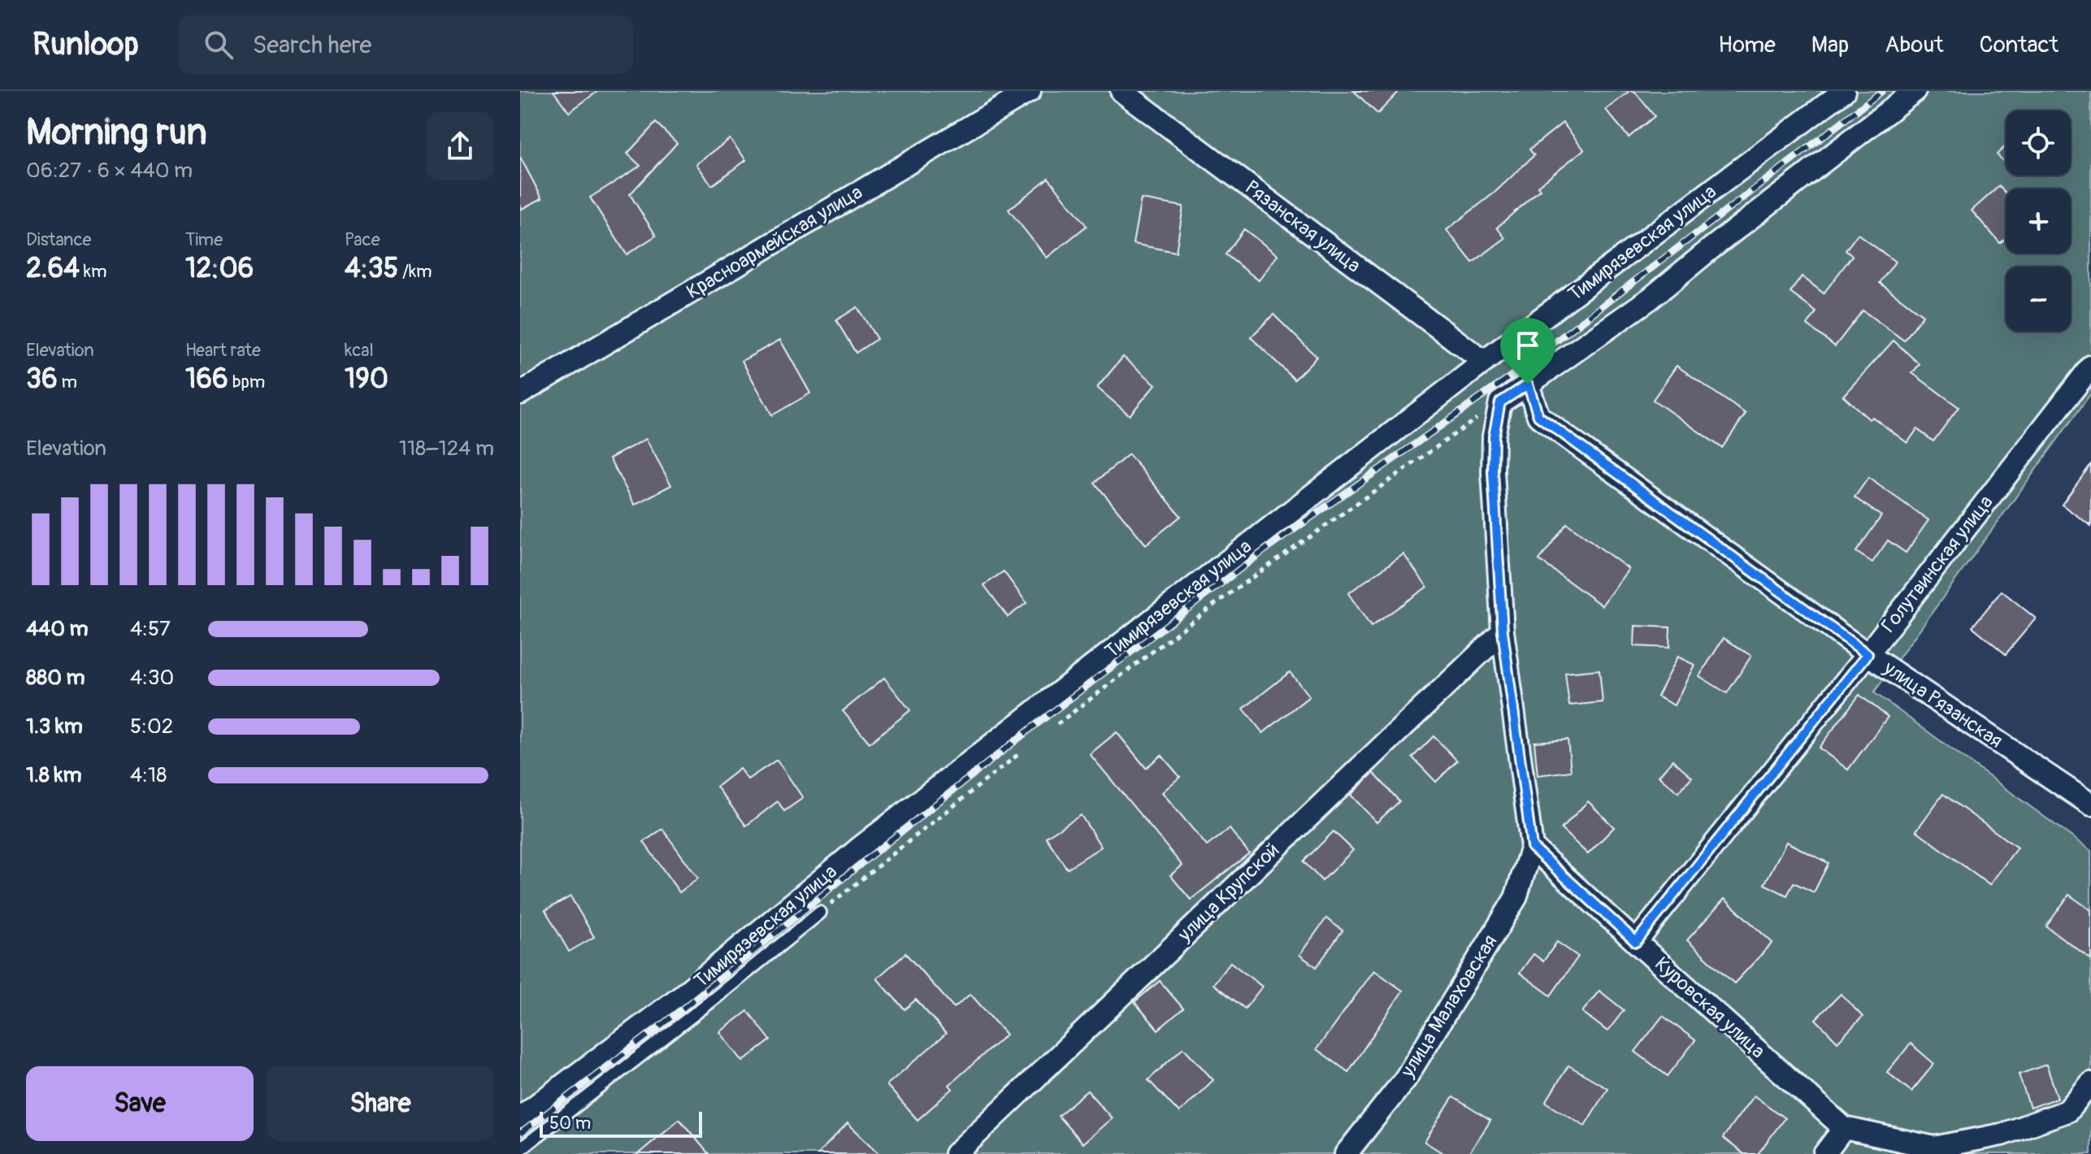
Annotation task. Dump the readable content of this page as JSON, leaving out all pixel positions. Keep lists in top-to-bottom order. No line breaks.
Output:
{"streets":{"street":["Рязанская улица","Красноармейская улица","Тимирязевская улица","Голутвинская улица","улица Рязанская","улица Крупской","улица Малаховская","Куровская улица"]},"crossings":[["Рязанская улица","Тимирязевская улица"],["Голутвинская улица","улица Рязанская"],["Голутвинская улица","Куровская улица"],["улица Малаховская","Куровская улица"]],"scale_bar":"50 m","page":{"header":"Runloop","search":"Search here","nav":["Home","Map","About","Contact"],"heading":["Morning run","06:27 · 6 × 440 m"],"map_buttons":["+","−"],"stats":[["Distance","2.64 km"],["Time","12:06"],["Pace","4:35 /km"],["Elevation","36 m"],["Heart rate","166 bpm"],["kcal","190"]],"chart":["Elevation","118–124 m"],"list":[{"name":"440 m","note":"4:57"},{"name":"880 m","note":"4:30"},{"name":"1.3 km","note":"5:02"},{"name":"1.8 km","note":"4:18"}],"buttons":["Save","Share"],"scale":"50 m"}}
